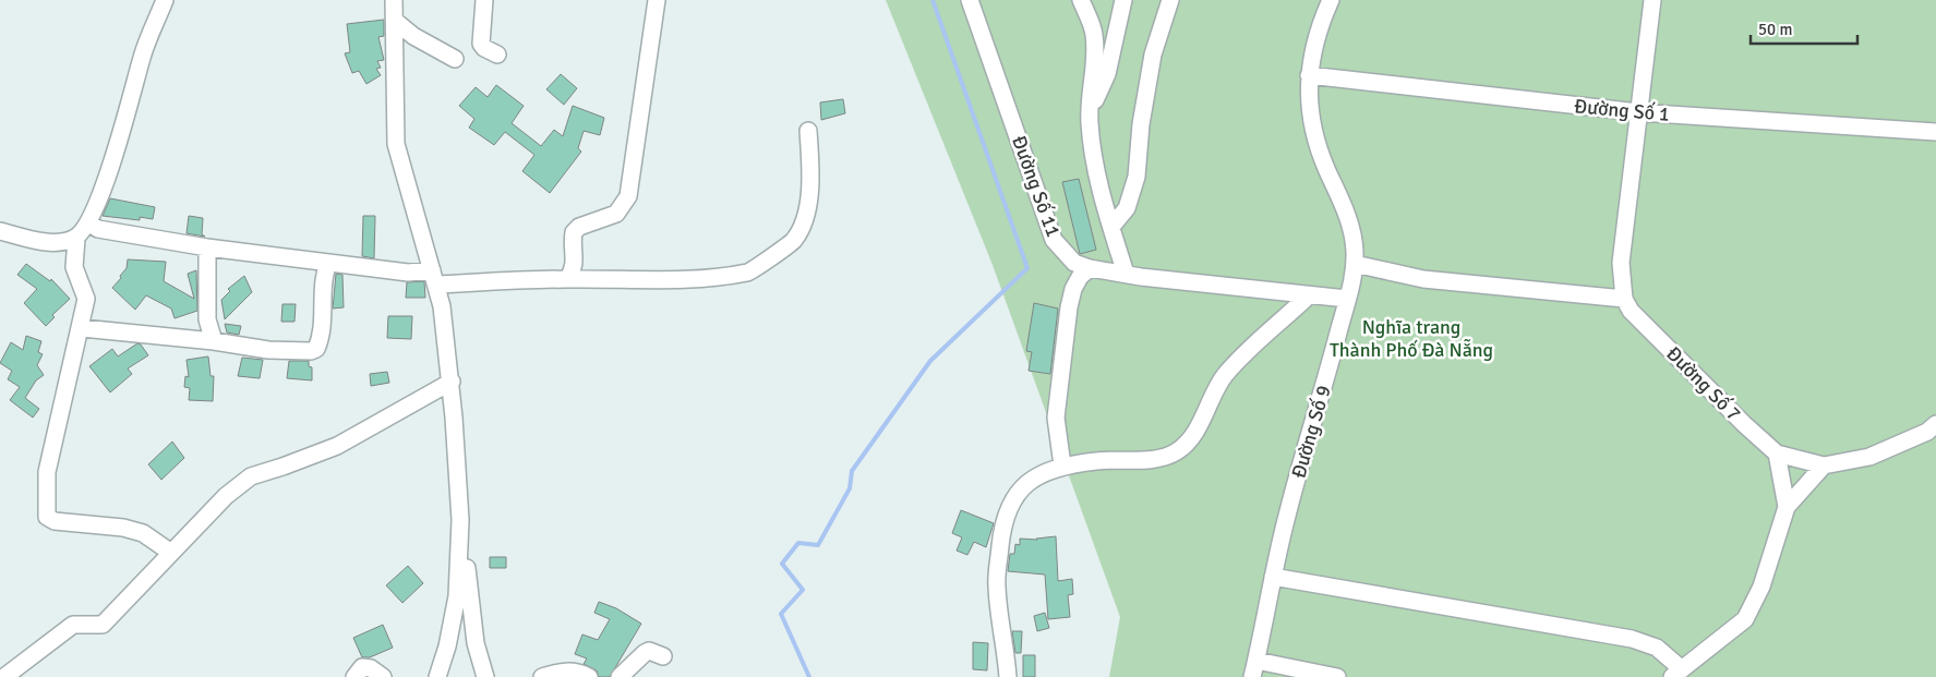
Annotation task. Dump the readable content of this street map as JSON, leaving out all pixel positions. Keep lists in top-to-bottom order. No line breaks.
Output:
{"streets":{"street":["Đường Số 1","Đường Số 11","Đường Số 7","Đường Số 9"]},"crossings":[["Đường Số 1","Đường Số 9"],["Đường Số 11","Đường Số 9"]],"parks":["Nghĩa trang Thành Phố Đà Nẵng"],"scale_bar":"50 m"}
